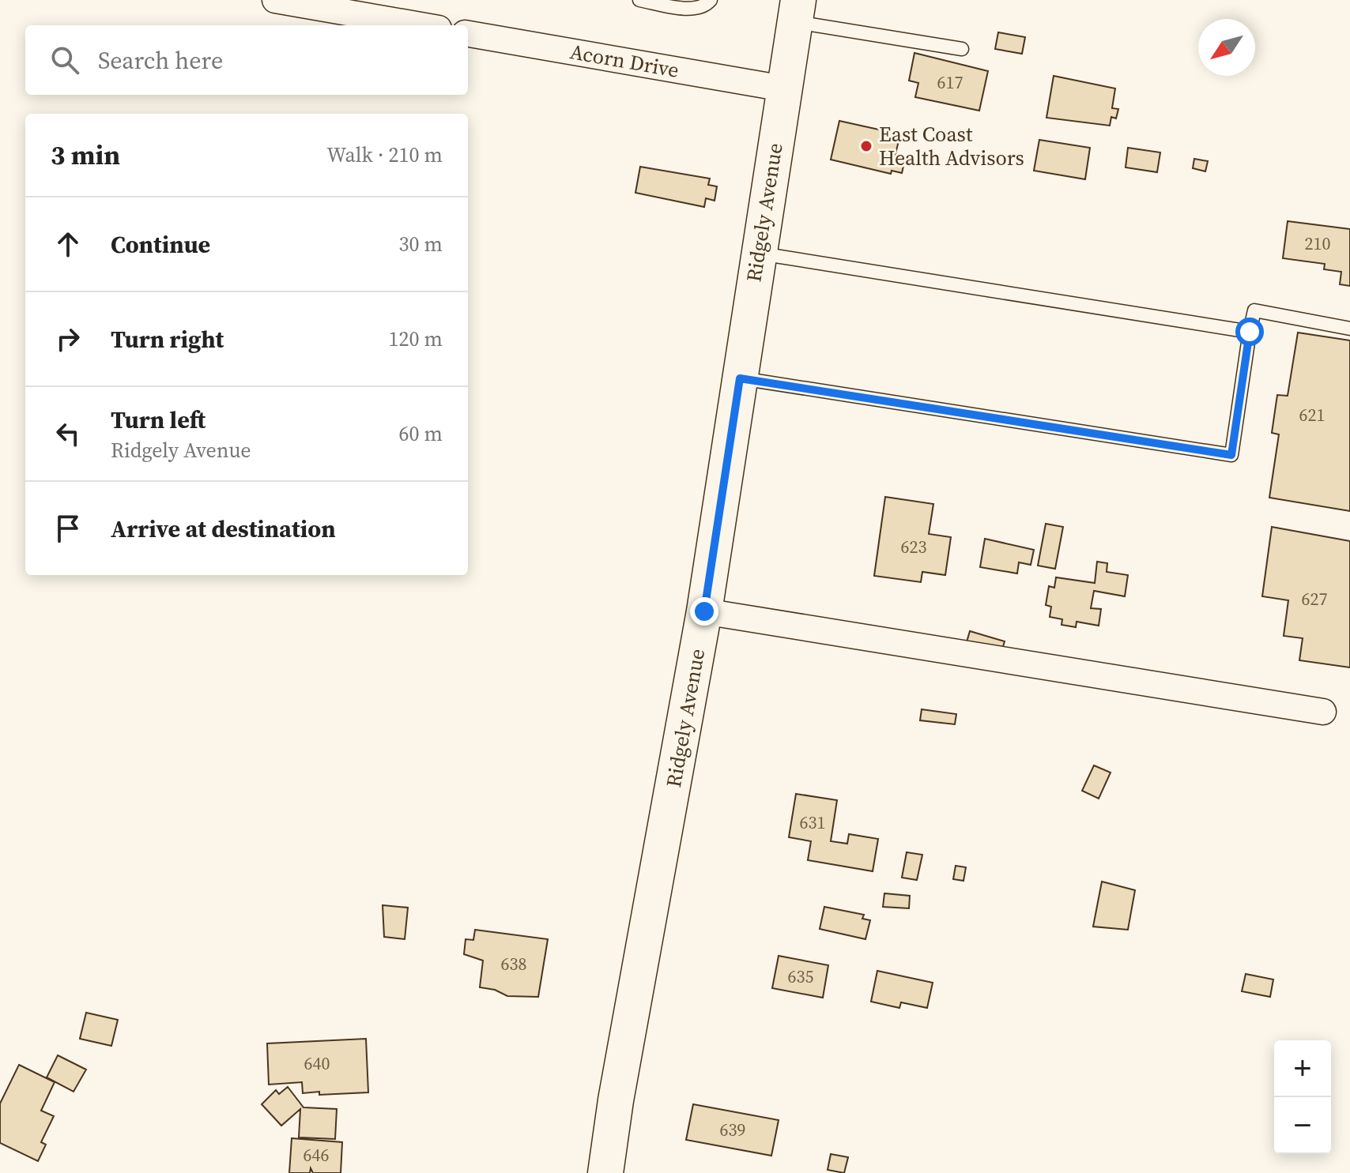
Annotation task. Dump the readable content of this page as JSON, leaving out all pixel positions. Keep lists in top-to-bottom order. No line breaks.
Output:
{"streets":{"main road":["Ridgely Avenue"],"street":["Acorn Drive"]},"crossings":[["Acorn Drive","Ridgely Avenue"]],"places":["East Coast Health Advisors"],"house_numbers":["617","210","621","623","627","631","638","635","640","639","646"],"north":"bottom left","page":{"search":"Search here","heading":["3 min","Walk · 210 m"],"list":[["Continue","30 m"],["Turn right","120 m"],["Turn left","Ridgely Avenue","60 m"],"Arrive at destination"],"map_buttons":["+","−"]}}
